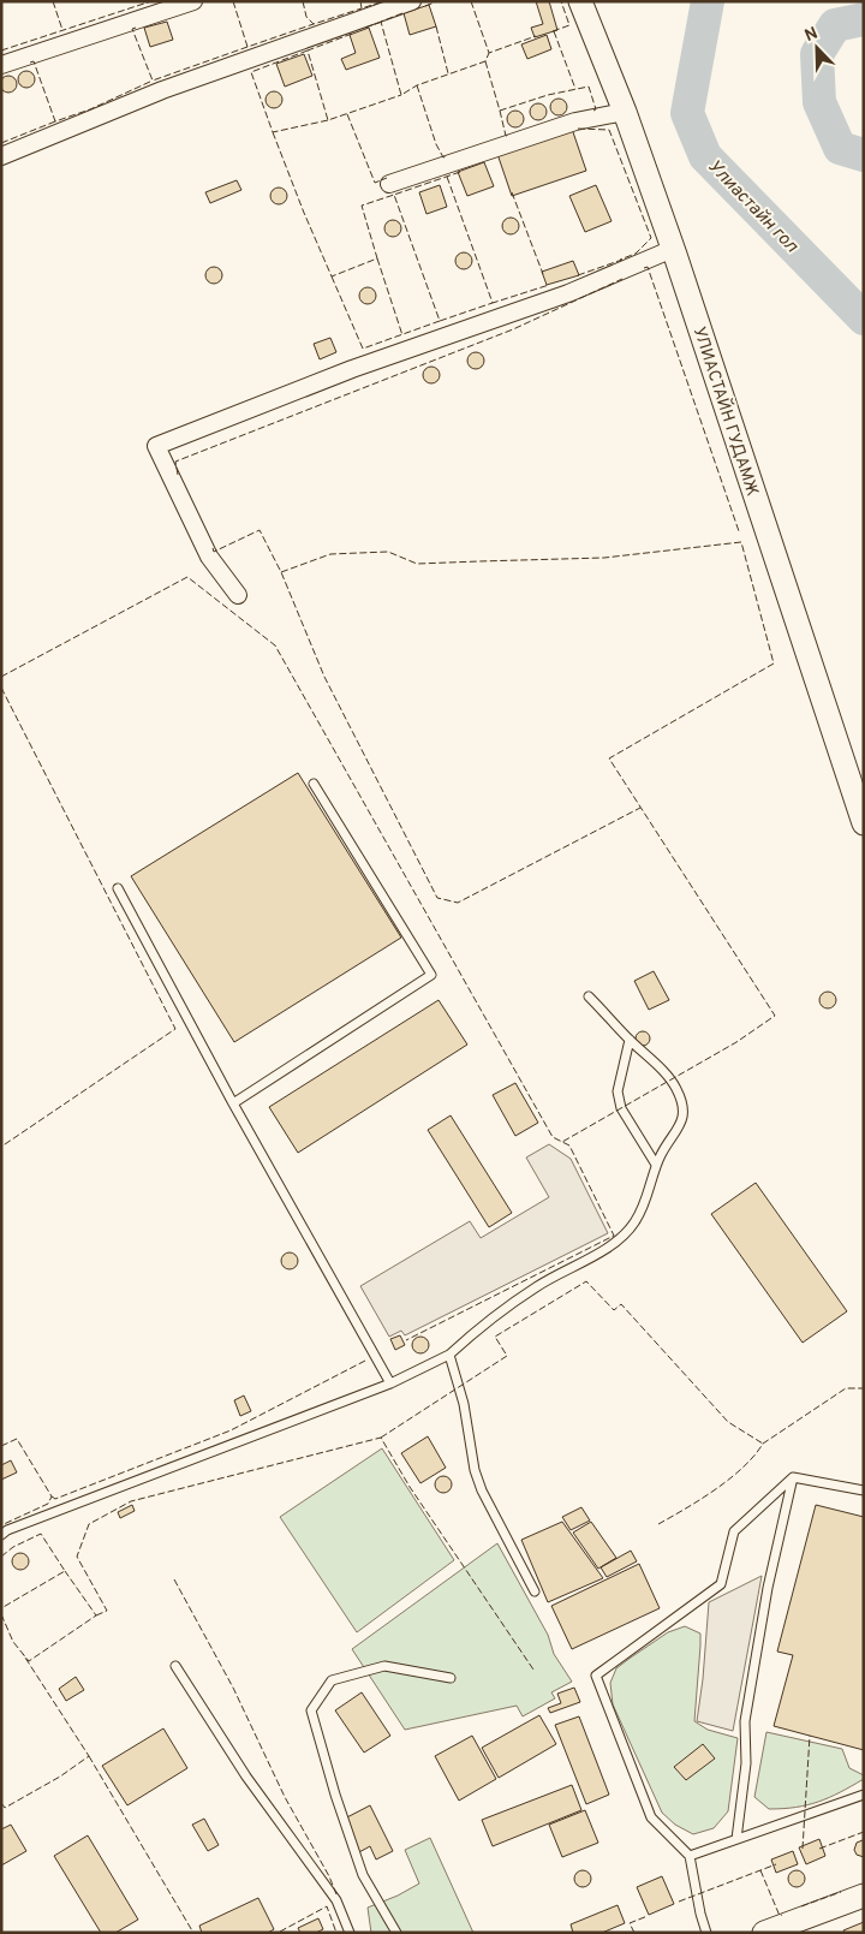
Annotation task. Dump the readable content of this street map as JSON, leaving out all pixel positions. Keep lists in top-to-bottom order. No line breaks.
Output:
{"streets":{"main road":["УЛИАСТАЙН ГУДАМЖ"]},"water":["Улиастайн гол"],"north":"top left"}
